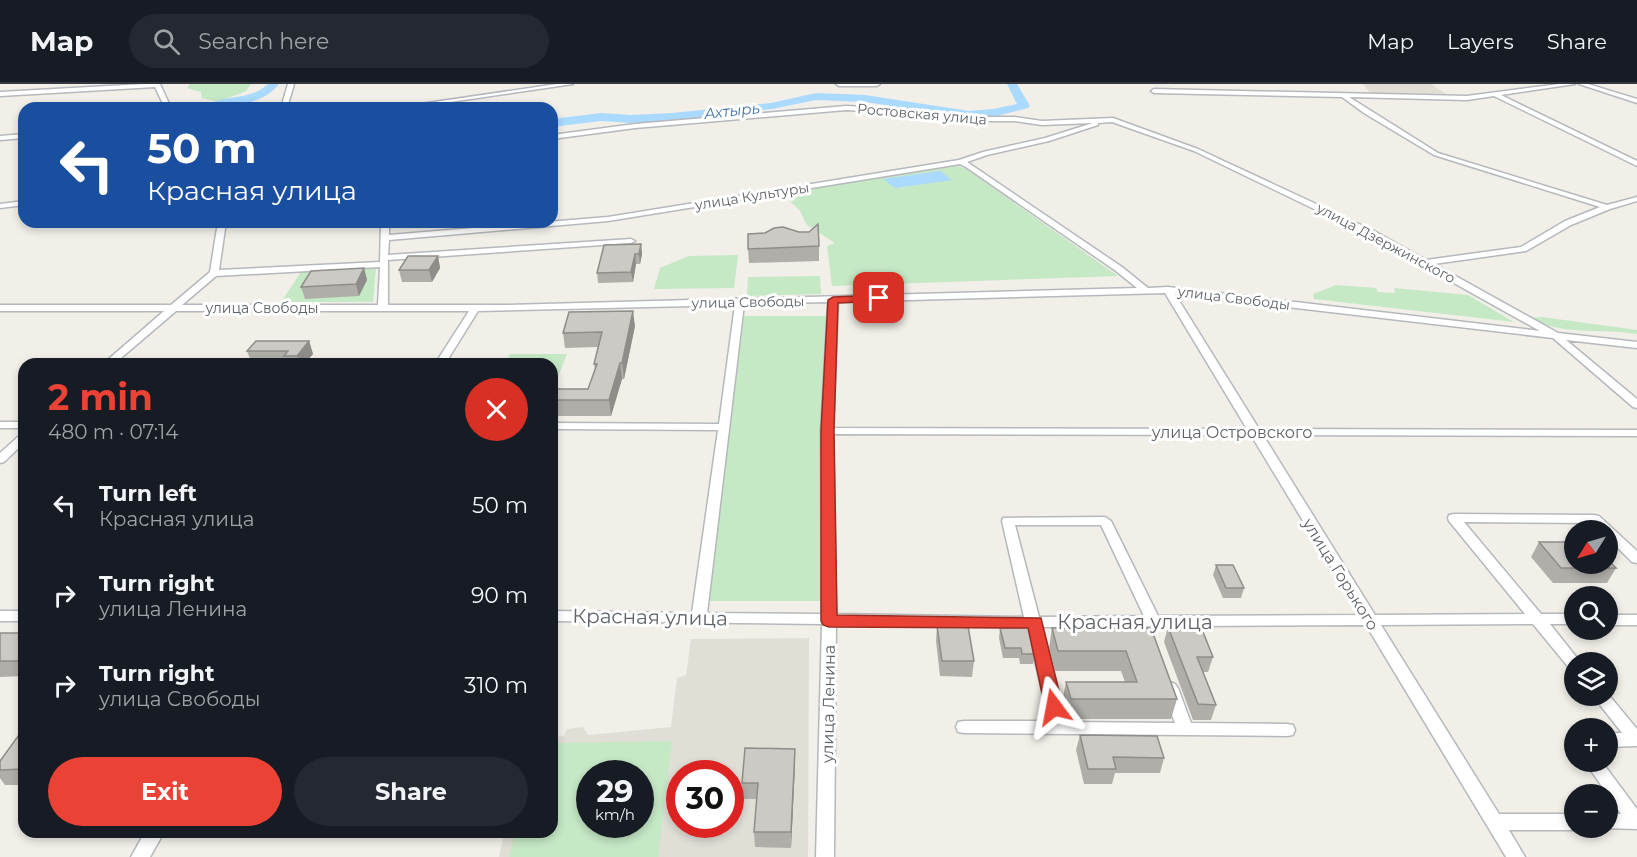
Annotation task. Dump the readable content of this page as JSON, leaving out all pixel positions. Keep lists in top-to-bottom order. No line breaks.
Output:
{"streets":{"street":["Ростовская улица","улица Культуры","улица Дзержинского","улица Свободы","улица Островского","улица Горького","Красная улица","улица Ленина"]},"crossings":[["Ростовская улица","улица Культуры"],["Ростовская улица","улица Дзержинского"],["улица Культуры","улица Дзержинского"],["улица Дзержинского","улица Свободы"],["улица Свободы","улица Горького"],["улица Свободы","улица Ленина"],["улица Островского","улица Горького"],["улица Островского","улица Ленина"],["улица Горького","Красная улица"],["Красная улица","улица Ленина"]],"water":["Ахтырь"],"north":"bottom left","page":{"header":"Map","search":"Search here","nav":["Map","Layers","Share"],"turn":["50 m","Красная улица"],"heading":["2 min","480 m · 07:14"],"list":[{"name":"Turn left","note":"Красная улица","value":"50 m"},{"name":"Turn right","note":"улица Ленина","value":"90 m"},{"name":"Turn right","note":"улица Свободы","value":"310 m"}],"map_buttons":["+","−"],"buttons":["Exit","Share"],"speed":"29 km/h","limit":"30"}}
